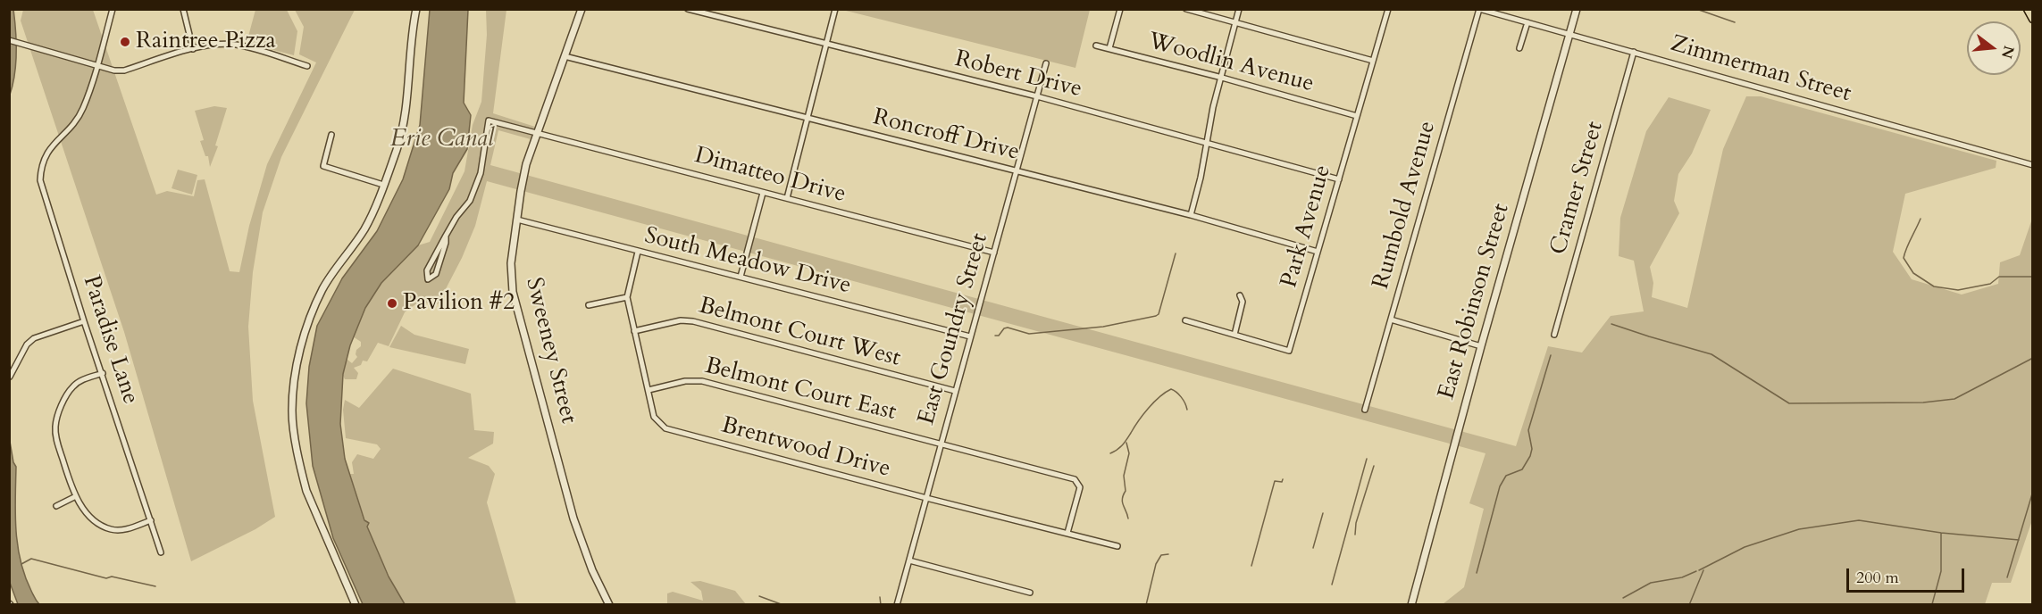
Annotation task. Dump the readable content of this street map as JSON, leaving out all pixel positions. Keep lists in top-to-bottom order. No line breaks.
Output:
{"streets":{"street":["Woodlin Avenue","Zimmerman Street","Robert Drive","Roncroff Drive","Dimatteo Drive","Cramer Street","Rumbold Avenue","Park Avenue","South Meadow Drive","East Robinson Street","East Goundry Street","Belmont Court West","Paradise Lane","Sweeney Street","Belmont Court East","Brentwood Drive"]},"crossings":[["Woodlin Avenue","Park Avenue"],["Zimmerman Street","Cramer Street"],["Zimmerman Street","Rumbold Avenue"],["Zimmerman Street","East Robinson Street"],["Robert Drive","Park Avenue"],["Robert Drive","East Goundry Street"],["Roncroff Drive","Park Avenue"],["Roncroff Drive","East Goundry Street"],["Roncroff Drive","Sweeney Street"],["Dimatteo Drive","East Goundry Street"],["Dimatteo Drive","Sweeney Street"],["South Meadow Drive","East Goundry Street"],["South Meadow Drive","Sweeney Street"],["South Meadow Drive","Brentwood Drive"],["East Goundry Street","Belmont Court West"],["East Goundry Street","Belmont Court East"],["East Goundry Street","Brentwood Drive"],["Belmont Court West","Brentwood Drive"],["Belmont Court East","Brentwood Drive"]],"water":["Erie Canal"],"places":["Raintree Pizza","Pavilion #2"],"scale_bar":"200 m","north":"right"}
